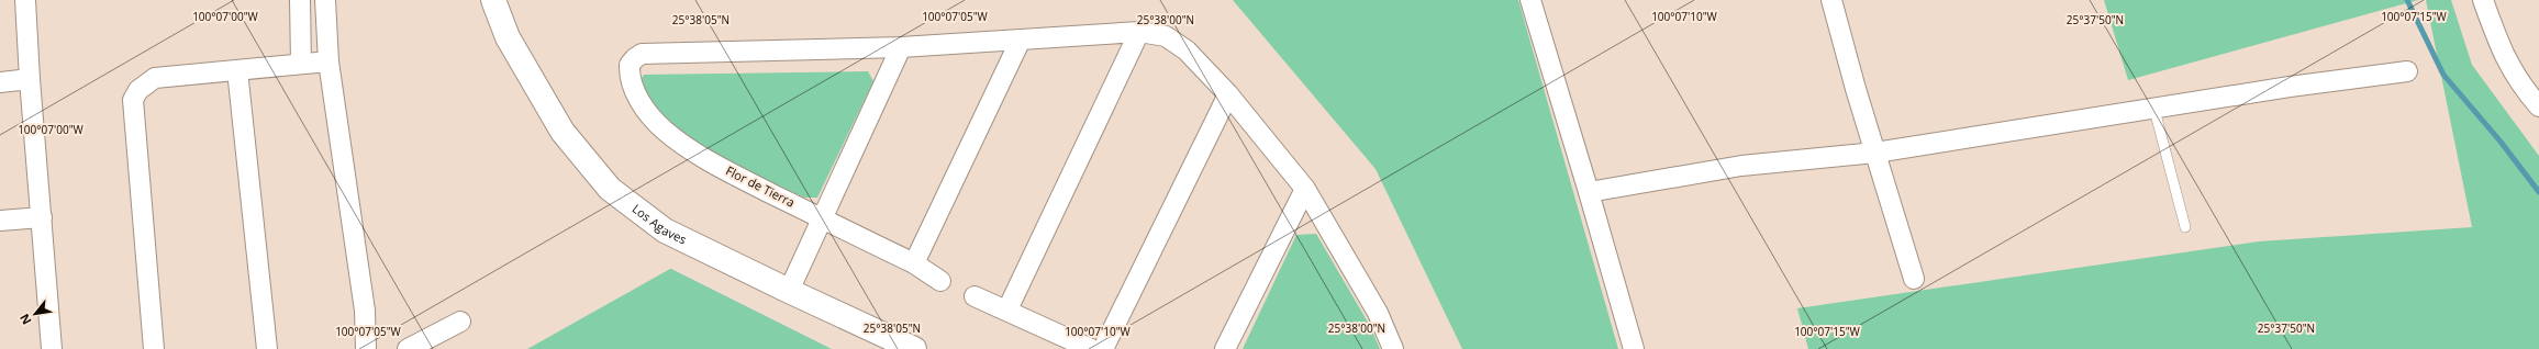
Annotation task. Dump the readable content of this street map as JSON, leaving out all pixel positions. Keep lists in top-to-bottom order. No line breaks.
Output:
{"streets":{"street":["Flor de Tierra","Los Agaves"]},"north":"bottom left","coordinates":["100°07'00\"W","100°07'05\"W","100°07'10\"W","100°07'15\"W","25°38'05\"N","25°38'00\"N","25°37'50\"N"]}
